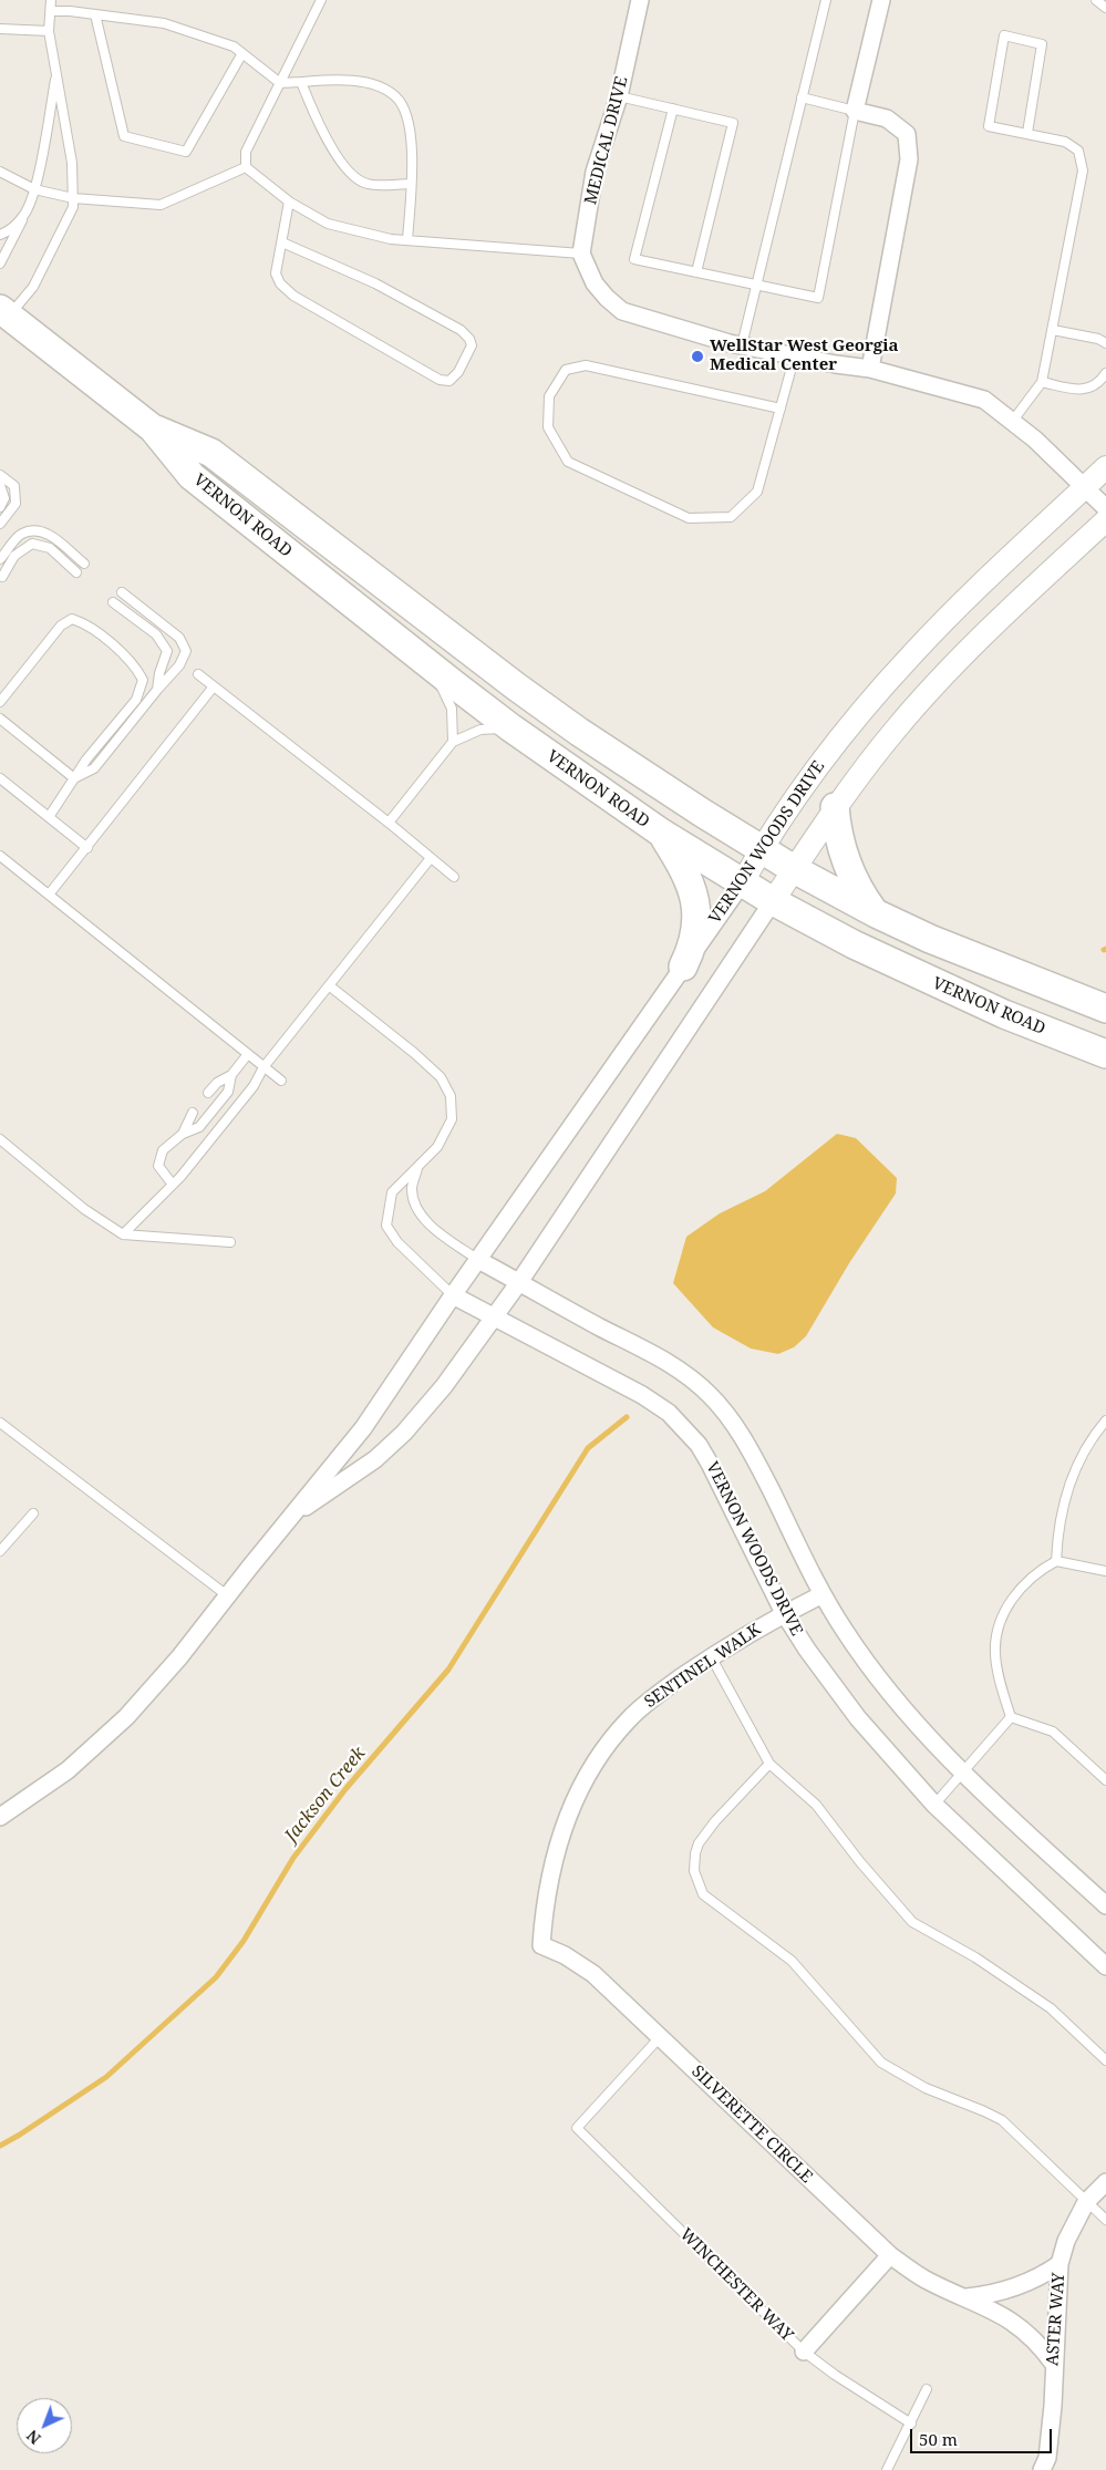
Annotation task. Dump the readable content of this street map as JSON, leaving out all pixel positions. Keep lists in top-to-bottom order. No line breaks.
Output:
{"streets":{"main road":["VERNON ROAD"],"street":["MEDICAL DRIVE","VERNON WOODS DRIVE","SENTINEL WALK","SILVERETTE CIRCLE","ASTER WAY"],"lane":["WINCHESTER WAY"]},"crossings":[["VERNON ROAD","VERNON WOODS DRIVE"],["VERNON WOODS DRIVE","SENTINEL WALK"],["SENTINEL WALK","SILVERETTE CIRCLE"],["SILVERETTE CIRCLE","WINCHESTER WAY"],["SILVERETTE CIRCLE","ASTER WAY"]],"water":["Jackson Creek"],"places":["WellStar West Georgia Medical Center"],"scale_bar":"50 m","north":"bottom left"}
